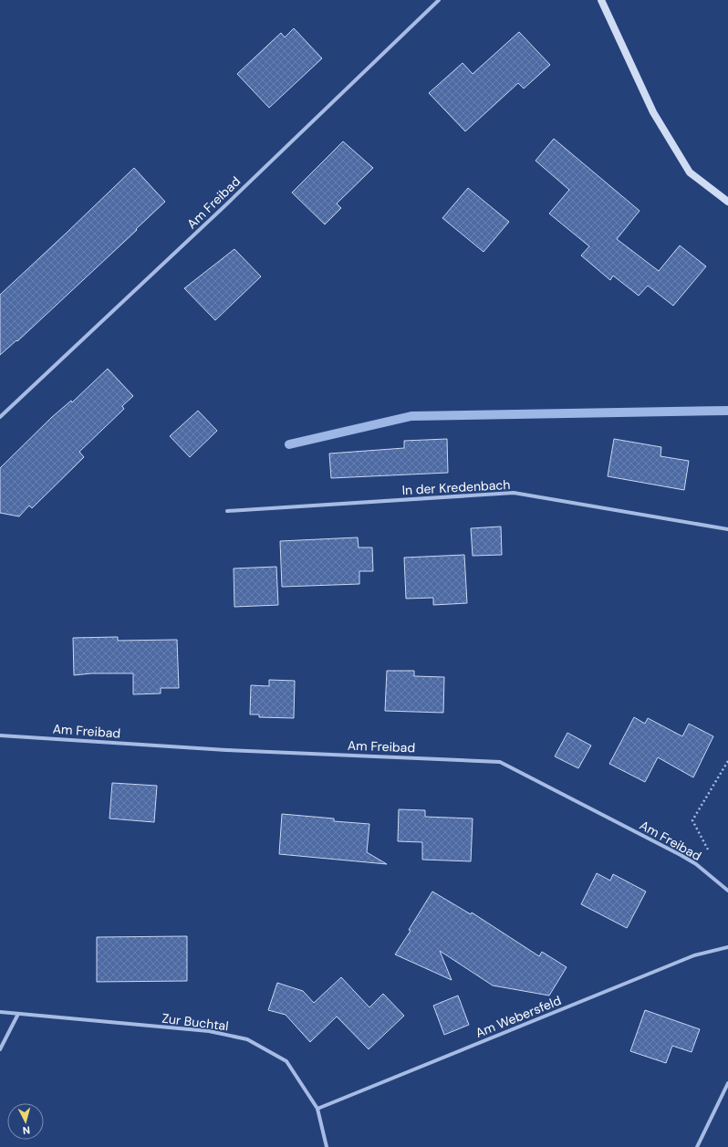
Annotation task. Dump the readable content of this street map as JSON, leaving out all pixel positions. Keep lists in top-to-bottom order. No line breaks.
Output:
{"streets":{"street":["Am Freibad","In der Kredenbach","Am Webersfeld","Zur Buchtal"]},"crossings":[["Am Webersfeld","Zur Buchtal"]],"north":"bottom"}
